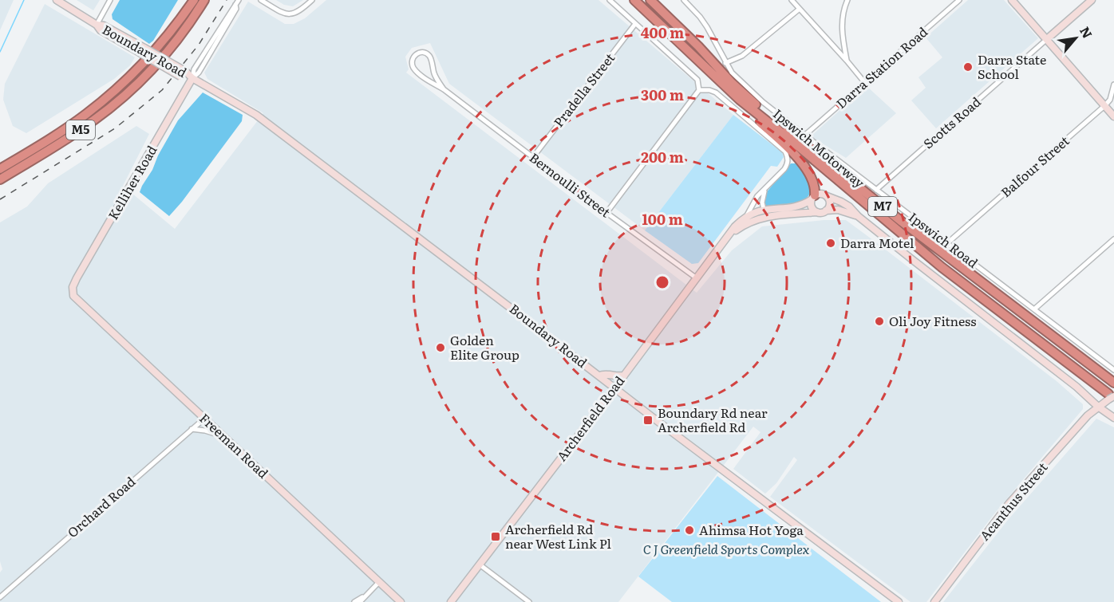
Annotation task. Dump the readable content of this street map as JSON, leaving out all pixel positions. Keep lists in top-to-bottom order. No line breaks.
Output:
{"streets":{"highway":["M5","Ipswich Motorway","M7"],"street":["Boundary Road","Darra Station Road","Pradella Street","Scotts Road","Balfour Street","Kelliher Road","Bernoulli Street","Ipswich Road","Archerfield Road","Freeman Road","Acanthus Street","Orchard Road"]},"crossings":[["Boundary Road","Kelliher Road"],["Boundary Road","Archerfield Road"],["Darra Station Road","Ipswich Road"],["Pradella Street","Bernoulli Street"],["Scotts Road","Ipswich Road"],["Ipswich Motorway","Acanthus Street"],["Balfour Street","Ipswich Road"],["Kelliher Road","Freeman Road"],["Bernoulli Street","Archerfield Road"],["Freeman Road","Orchard Road"]],"parks":["C J Greenfield Sports Complex"],"places":{"other":["Darra State School","Darra Motel","Oli Joy Fitness","Golden Elite Group","Ahimsa Hot Yoga"],"transit":["Boundary Rd near Archerfield Rd","Archerfield Rd near West Link Pl"]},"north":"top right","rings":["400 m","300 m","200 m","100 m"]}
